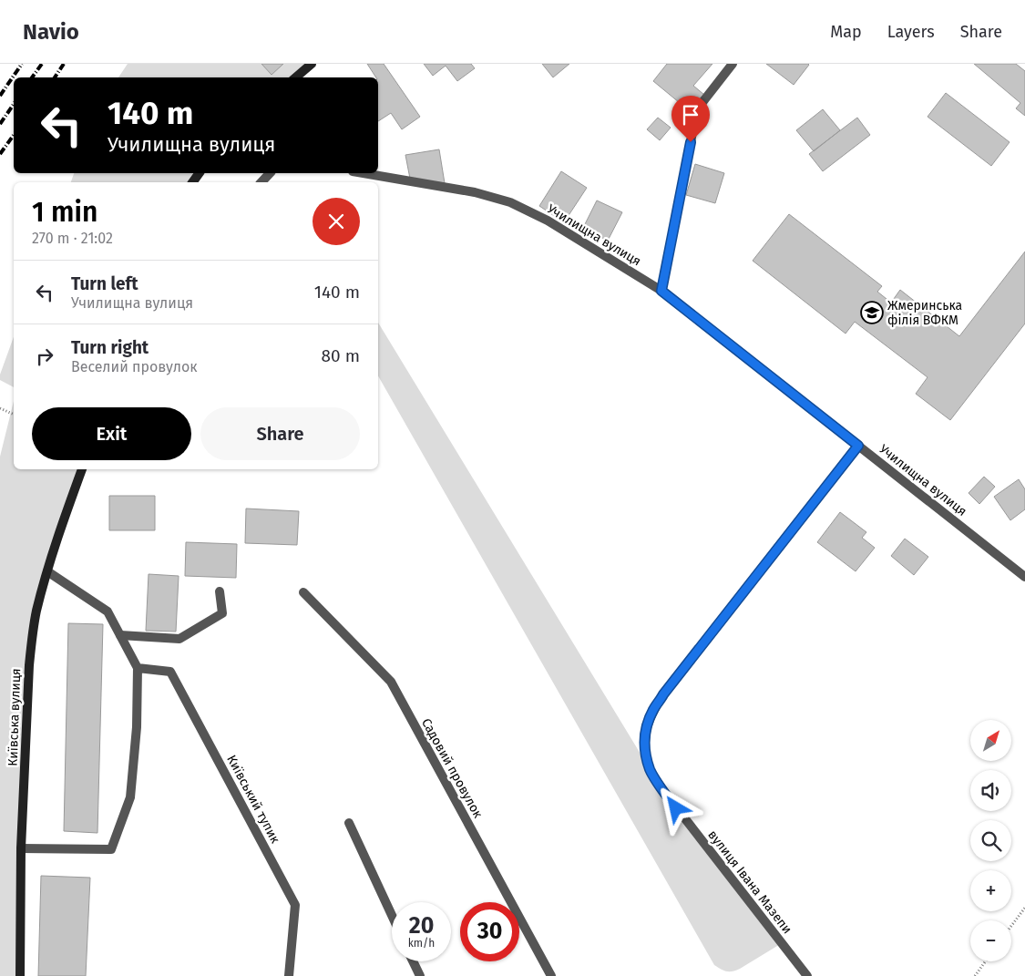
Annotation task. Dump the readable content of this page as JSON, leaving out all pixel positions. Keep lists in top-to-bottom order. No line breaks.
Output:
{"streets":{"street":["Училищна вулиця","Київська вулиця","Садовий провулок","Київський тупик","вулиця Івана Мазепи"]},"crossings":[["Училищна вулиця","вулиця Івана Мазепи"]],"places":{"school or university":["Жмеринська філія ВФКМ"]},"north":"top right","page":{"header":"Navio","nav":["Map","Layers","Share"],"turn":["140 m","Училищна вулиця"],"heading":["1 min","270 m · 21:02"],"list":[{"name":"Turn left","note":"Училищна вулиця","value":"140 m"},{"name":"Turn right","note":"Веселий провулок","value":"80 m"}],"buttons":["Exit","Share"],"map_buttons":["+","−"],"speed":"20 km/h","limit":"30"}}
